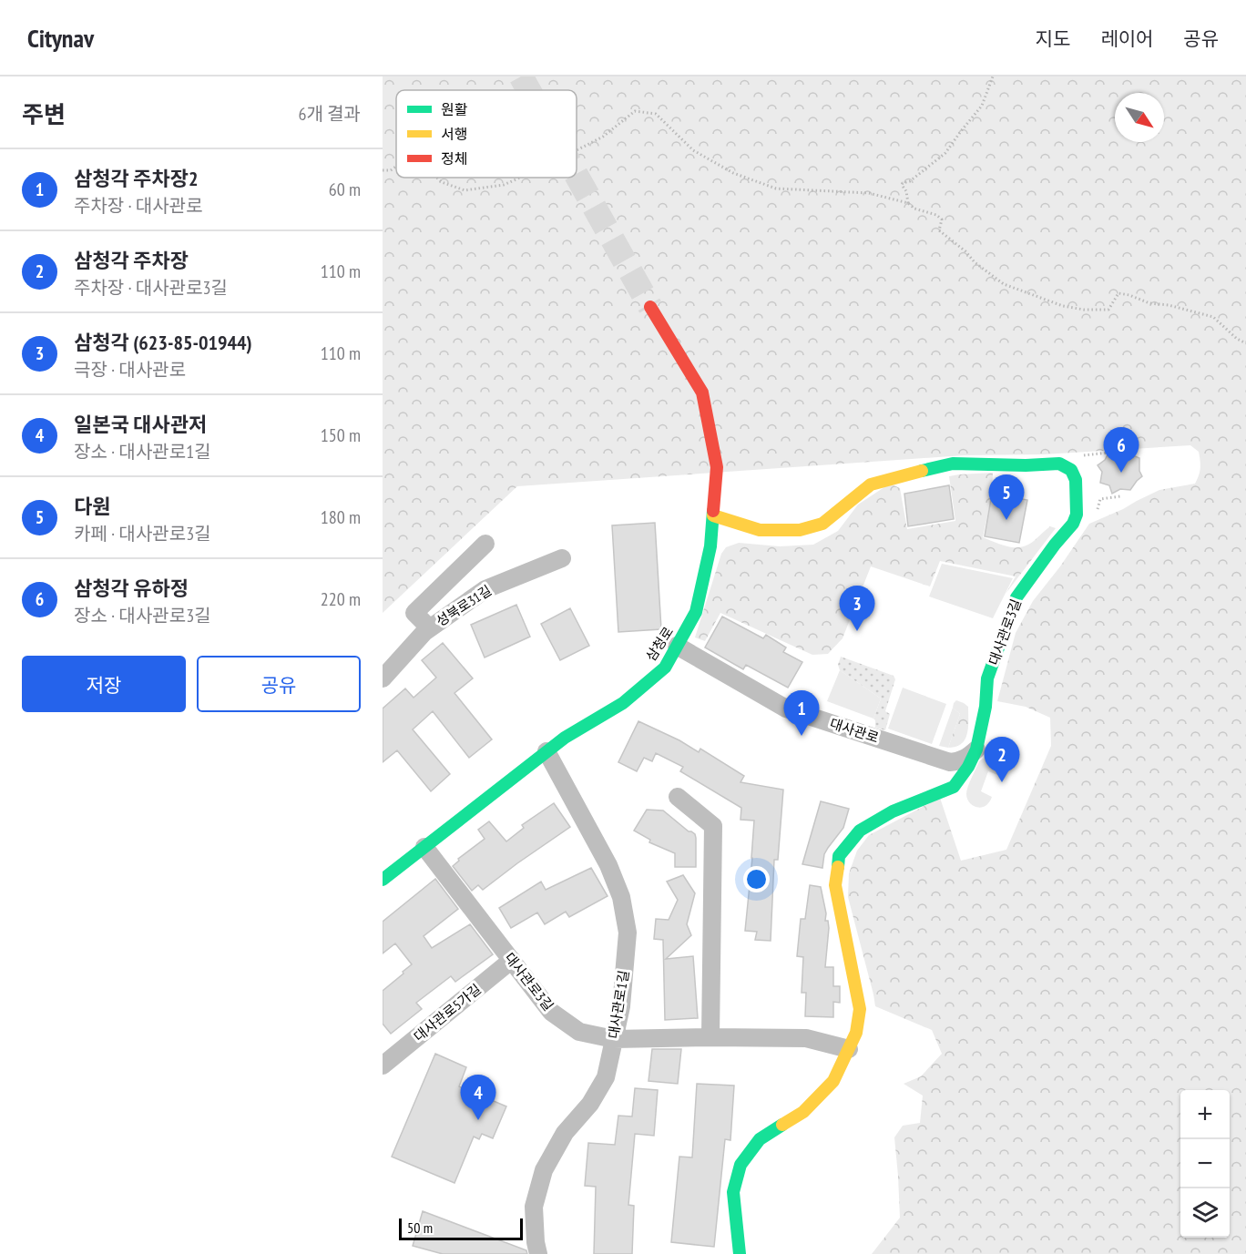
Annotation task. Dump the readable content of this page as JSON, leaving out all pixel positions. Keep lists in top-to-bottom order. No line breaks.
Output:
{"streets":{"street":["성북로31길","대사관로3길","삼청로","대사관로","대사관로1길","대사관로5가길"]},"crossings":[["대사관로3길","삼청로"],["대사관로3길","대사관로"],["대사관로3길","대사관로1길"],["대사관로3길","대사관로5가길"],["삼청로","대사관로"],["삼청로","대사관로1길"]],"legend":["원활","서행","정체"],"scale_bar":"50 m","north":"bottom right","page":{"header":"Citynav","nav":["지도","레이어","공유"],"heading":["주변","6개 결과"],"list":[{"mark":"1","name":"삼청각 주차장2","note":"주차장 · 대사관로","value":"60 m"},{"mark":"2","name":"삼청각 주차장","note":"주차장 · 대사관로3길","value":"110 m"},{"mark":"3","name":"삼청각 (623-85-01944)","note":"극장 · 대사관로","value":"110 m"},{"mark":"4","name":"일본국 대사관저","note":"장소 · 대사관로1길","value":"150 m"},{"mark":"5","name":"다원","note":"카페 · 대사관로3길","value":"180 m"},{"mark":"6","name":"삼청각 유하정","note":"장소 · 대사관로3길","value":"220 m"}],"pins":["6","5","3","1","2","4"],"buttons":["저장","공유"],"map_buttons":["+","−"],"scale":"50 m"}}
